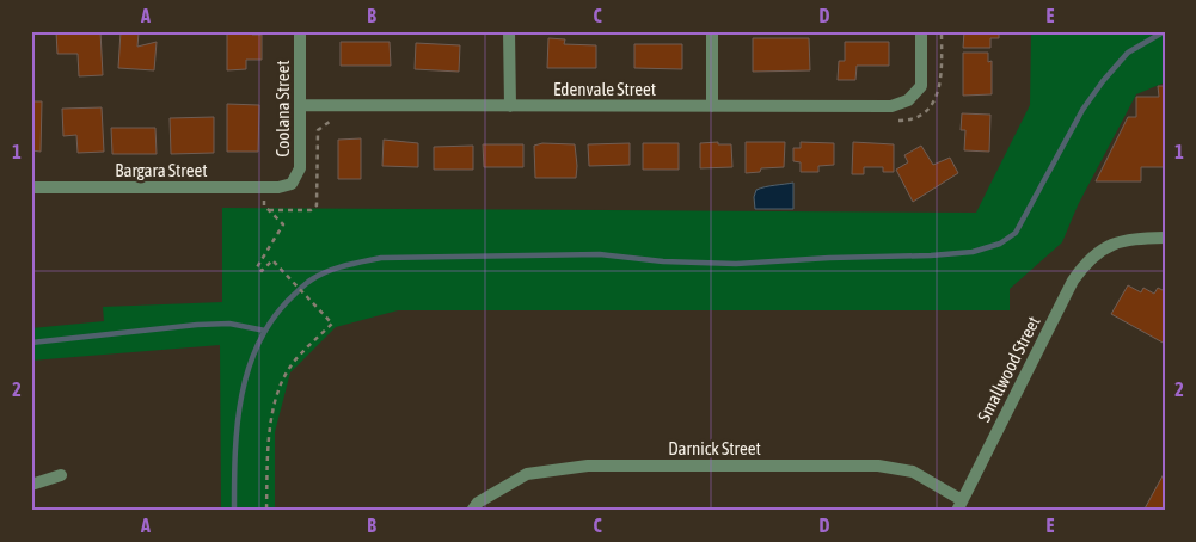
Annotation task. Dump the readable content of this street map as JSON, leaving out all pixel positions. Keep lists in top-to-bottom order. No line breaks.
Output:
{"streets":{"street":["Edenvale Street","Coolana Street","Bargara Street","Smallwood Street","Darnick Street"]},"crossings":[["Edenvale Street","Coolana Street"],["Coolana Street","Bargara Street"],["Smallwood Street","Darnick Street"]],"grid":{"columns":["A","B","C","D","E"],"rows":["1","2"]}}
